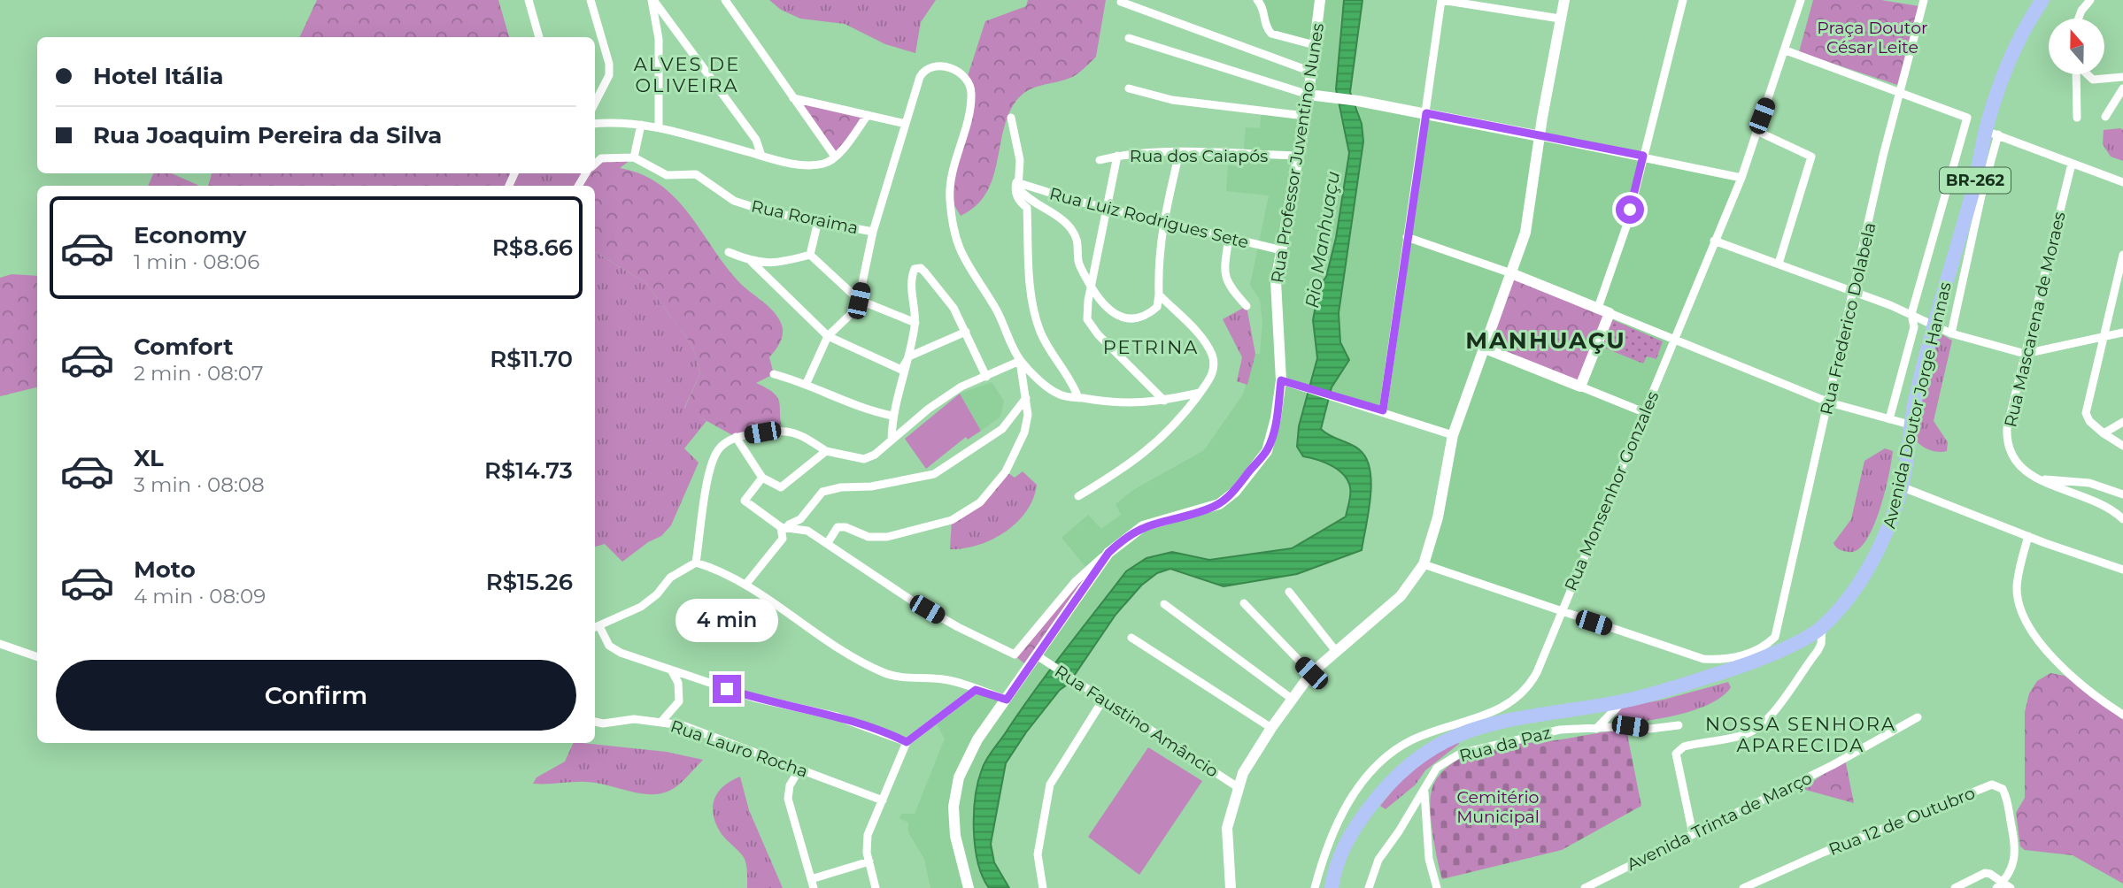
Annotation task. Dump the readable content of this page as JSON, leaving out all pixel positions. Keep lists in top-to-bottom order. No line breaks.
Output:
{"streets":{"highway":["BR-262","Avenida Doutor Jorge Hannas"],"street":["Rua Professor Juventino Nunes","Rua dos Caiapós","Rua Roraima","Rua Luiz Rodrigues Sete","Rua Frederico Dolabela","Rua Mascarena de Moraes","Rua Monsenhor Gonzales","Rua Faustino Amâncio","Rua da Paz","Rua Lauro Rocha","Avenida Trinta de Março","Rua 12 de Outubro"]},"crossings":[["Rua Professor Juventino Nunes","Rua dos Caiapós"],["Rua Professor Juventino Nunes","Rua Luiz Rodrigues Sete"],["Rua Professor Juventino Nunes","Rua Faustino Amâncio"],["Rua Frederico Dolabela","Rua Monsenhor Gonzales"],["Avenida Doutor Jorge Hannas","Rua Monsenhor Gonzales"]],"districts":["ALVES DE OLIVEIRA","MANHUAÇU","PETRINA","NOSSA SENHORA APARECIDA"],"water":["Rio Manhuaçu"],"parks":["Praça Doutor César Leite","Cemitério Municipal"],"north":"top","page":{"banner":["Hotel Itália","Rua Joaquim Pereira da Silva"],"list":[{"name":"Economy","note":"1 min · 08:06","value":"R$8.66"},{"name":"Comfort","note":"2 min · 08:07","value":"R$11.70"},{"name":"XL","note":"3 min · 08:08","value":"R$14.73"},{"name":"Moto","note":"4 min · 08:09","value":"R$15.26"}],"bubble":"4 min","buttons":"Confirm"}}
